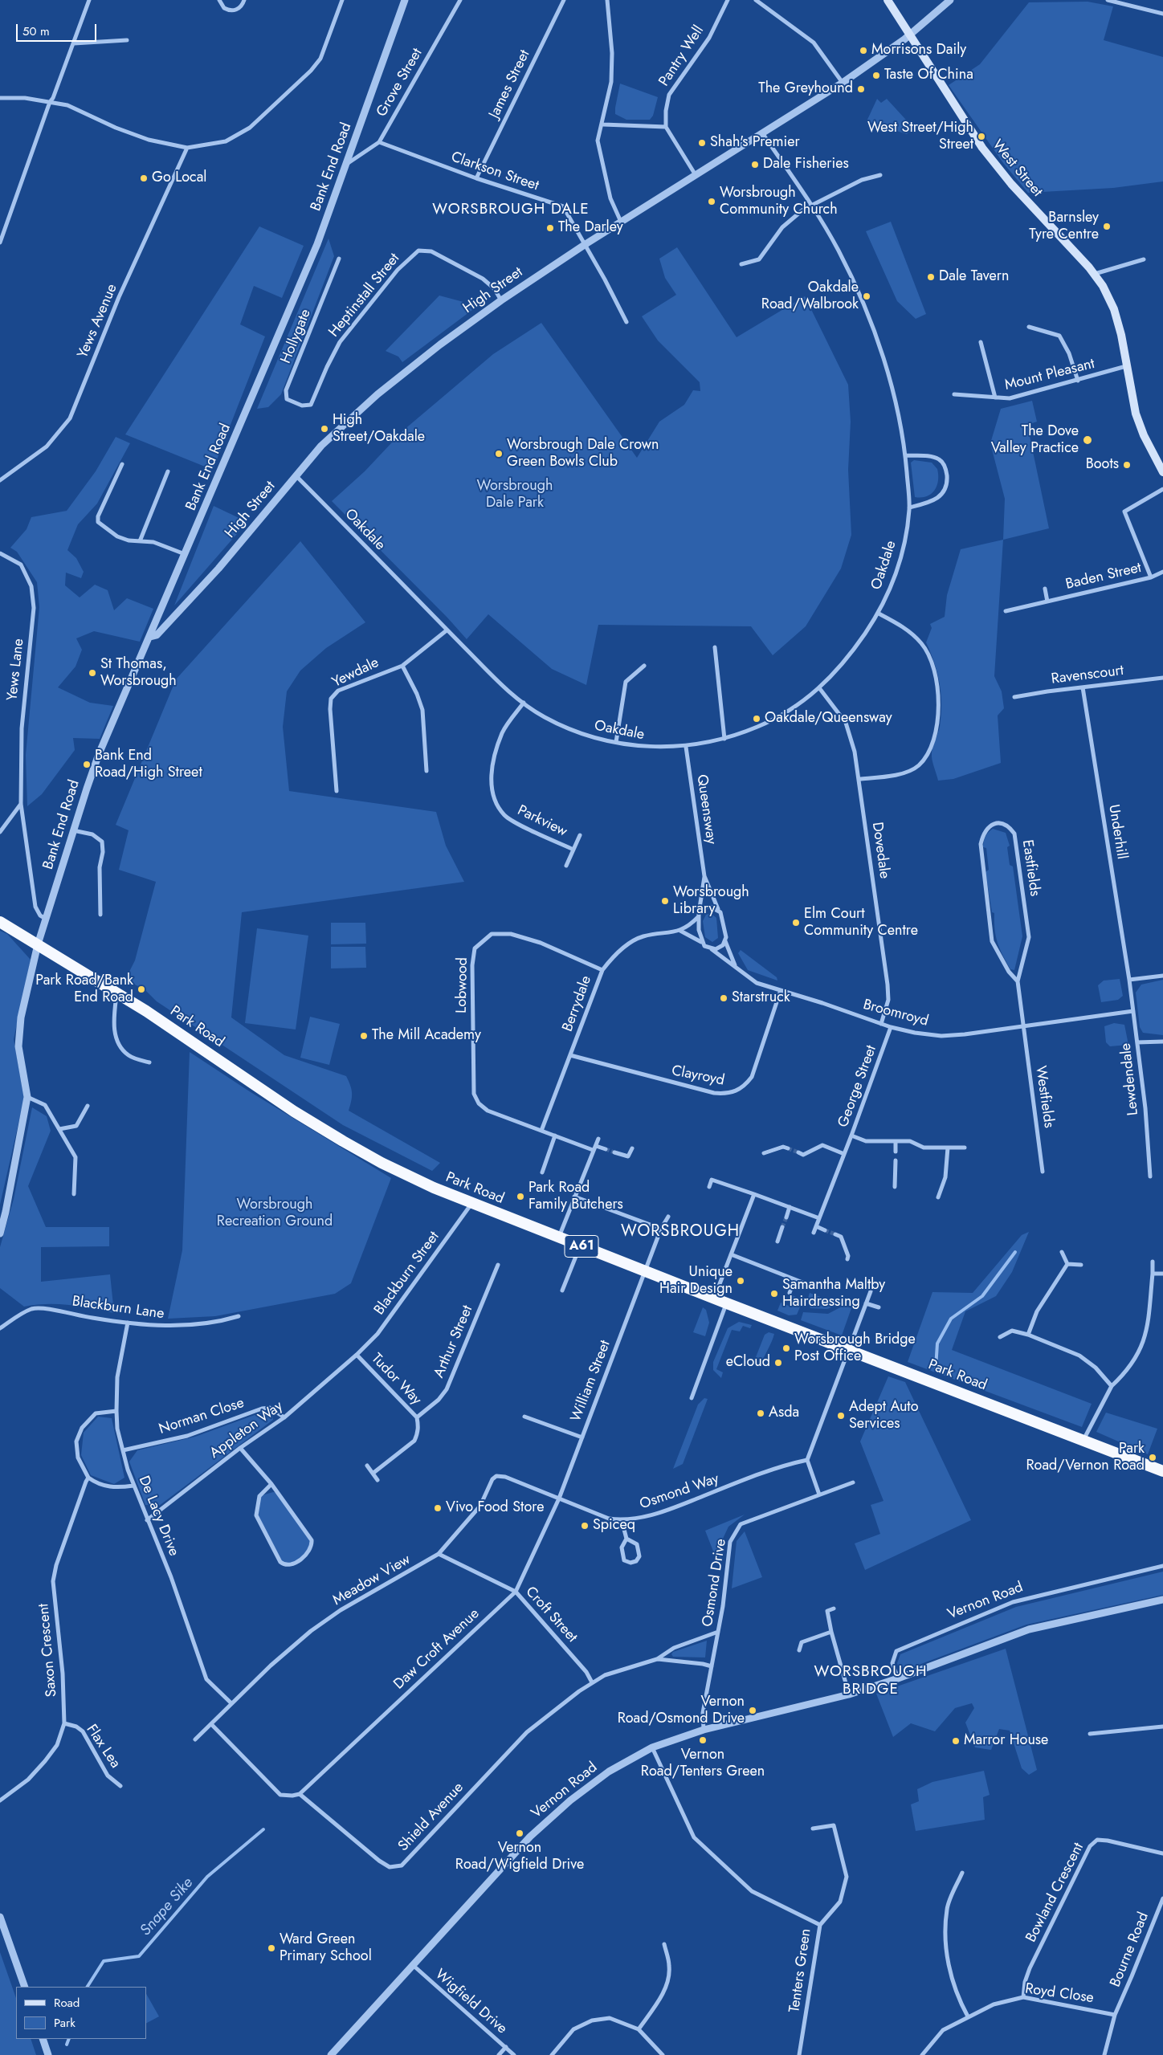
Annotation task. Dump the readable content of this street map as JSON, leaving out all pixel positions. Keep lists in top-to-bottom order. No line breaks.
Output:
{"streets":{"highway":["Park Road","A61"],"main road":["West Street"],"street":["Pantry Well","Grove Street","James Street","Bank End Road","Clarkson Street","High Street","Heptinstall Street","Yews Avenue","Hollygate","Mount Pleasant","Oakdale","Baden Street","Yews Lane","Yewdale","Ravenscourt","Queensway","Parkview","Underhill","Dovedale","Eastfields","Lobwood","Berrydale","Broomroyd","Clayroyd","Lewdendale","George Street","Westfields","Blackburn Street","Blackburn Lane","Arthur Street","Tudor Way","William Street","Norman Close","Appleton Way","Osmond Way","De Lacy Drive","Meadow View","Osmond Drive","Vernon Road","Croft Street","Daw Croft Avenue","Saxon Crescent","Flax Lea","Shield Avenue","Bowland Crescent","Bourne Road","Tenters Green","Royd Close","Wigfield Drive"]},"crossings":[["Grove Street","Bank End Road"],["Grove Street","Clarkson Street"],["James Street","Clarkson Street"],["Bank End Road","High Street"],["Bank End Road","Yews Lane"],["Bank End Road","Park Road"],["Bank End Road","A61"],["West Street","High Street"],["West Street","Mount Pleasant"],["Clarkson Street","High Street"],["High Street","Heptinstall Street"],["High Street","Oakdale"],["Heptinstall Street","Hollygate"],["Oakdale","Yewdale"],["Oakdale","Queensway"],["Oakdale","Parkview"],["Oakdale","Dovedale"],["Ravenscourt","Underhill"],["Queensway","Berrydale"],["Queensway","Broomroyd"],["Underhill","Lewdendale"],["Dovedale","Broomroyd"],["Eastfields","Broomroyd"],["Eastfields","Westfields"],["Lobwood","Berrydale"],["Berrydale","Clayroyd"],["Broomroyd","Clayroyd"],["Broomroyd","Lewdendale"],["Broomroyd","George Street"],["Broomroyd","Westfields"],["Park Road","A61"],["Park Road","Blackburn Street"],["Park Road","William Street"],["Blackburn Street","Tudor Way"],["Blackburn Street","Appleton Way"],["Blackburn Lane","De Lacy Drive"],["Arthur Street","Tudor Way"],["Tudor Way","Appleton Way"],["William Street","Osmond Way"],["William Street","Meadow View"],["William Street","Daw Croft Avenue"],["Norman Close","Appleton Way"],["Norman Close","De Lacy Drive"],["Appleton Way","De Lacy Drive"],["Osmond Way","Meadow View"],["Osmond Way","Daw Croft Avenue"],["De Lacy Drive","Meadow View"],["Meadow View","Croft Street"],["Meadow View","Daw Croft Avenue"],["Osmond Drive","Vernon Road"],["Osmond Drive","Shield Avenue"],["Vernon Road","Tenters Green"],["Vernon Road","Wigfield Drive"],["Croft Street","Daw Croft Avenue"],["Croft Street","Shield Avenue"],["Daw Croft Avenue","Shield Avenue"],["Saxon Crescent","Flax Lea"],["Bowland Crescent","Royd Close"],["Bourne Road","Royd Close"]],"districts":["WORSBROUGH DALE","WORSBROUGH","WORSBROUGH BRIDGE"],"water":["Snape Sike"],"parks":["Worsbrough Dale Park","Worsbrough Recreation Ground"],"places":["Morrisons Daily","Taste Of China","The Greyhound","West Street/High Street","Shah's Premier","Dale Fisheries","Go Local","Worsbrough Community Church","Barnsley Tyre Centre","The Darley","Dale Tavern","Oakdale Road/Walbrook","High Street/Oakdale","The Dove Valley Practice","Worsbrough Dale Crown Green Bowls Club","Boots","St Thomas, Worsbrough","Oakdale/Queensway","Bank End Road/High Street","Worsbrough Library","Elm Court Community Centre","Park Road/Bank End Road","Starstruck","The Mill Academy","Park Road Family Butchers","Unique Hair Design","Samantha Maltby Hairdressing","Worsbrough Bridge Post Office","eCloud","Asda","Adept Auto Services","Park Road/Vernon Road","Vivo Food Store","Spiceq","Vernon Road/Osmond Drive","Vernon Road/Tenters Green","Marror House","Vernon Road/Wigfield Drive","Ward Green Primary School"],"legend":["Road","Park"],"scale_bar":"50 m"}
